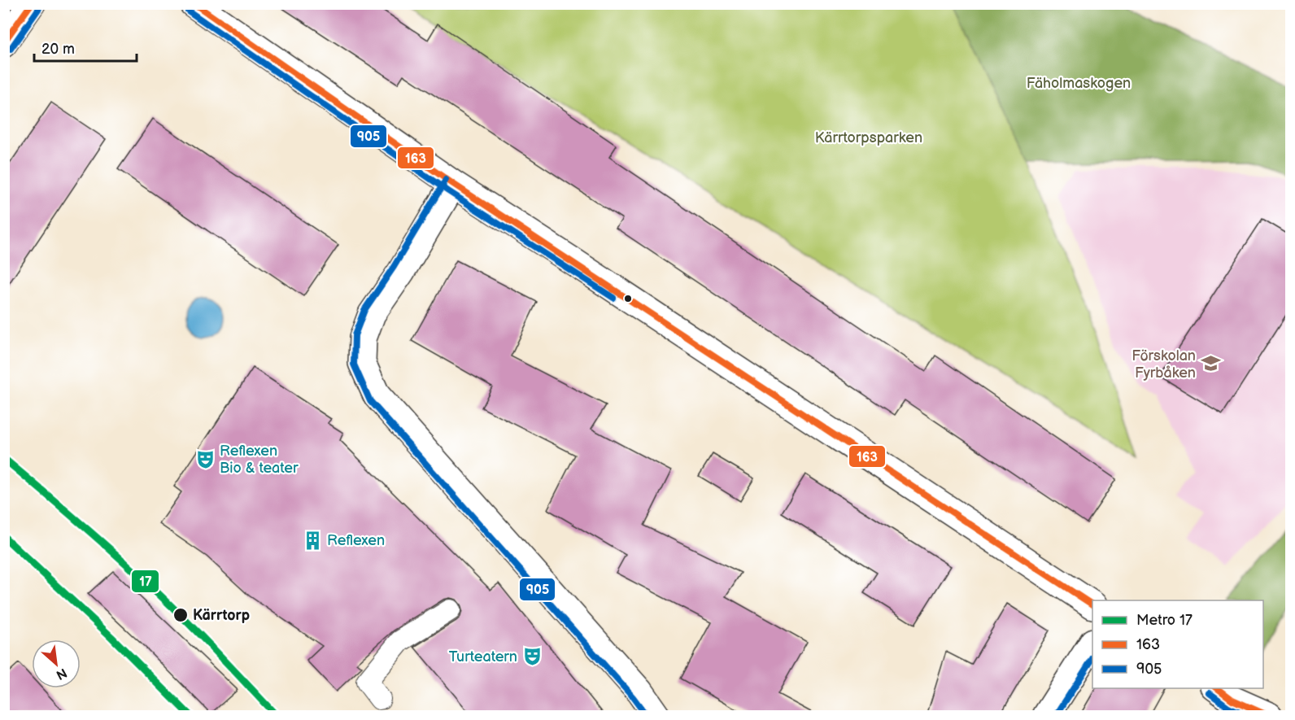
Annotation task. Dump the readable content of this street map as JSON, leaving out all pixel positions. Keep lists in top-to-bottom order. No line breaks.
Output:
{"parks":["Fäholmaskogen","Kärrtorpsparken"],"places":{"school or university":["Förskolan Fyrbåken"],"theatre":["Reflexen Bio & teater","Turteatern"],"building":["Reflexen"],"other":["Kärrtorp"]},"lines":["transit line 163","transit line 905","metro line 17"],"legend":["Metro 17","163","905"],"scale_bar":"20 m","north":"bottom right"}
